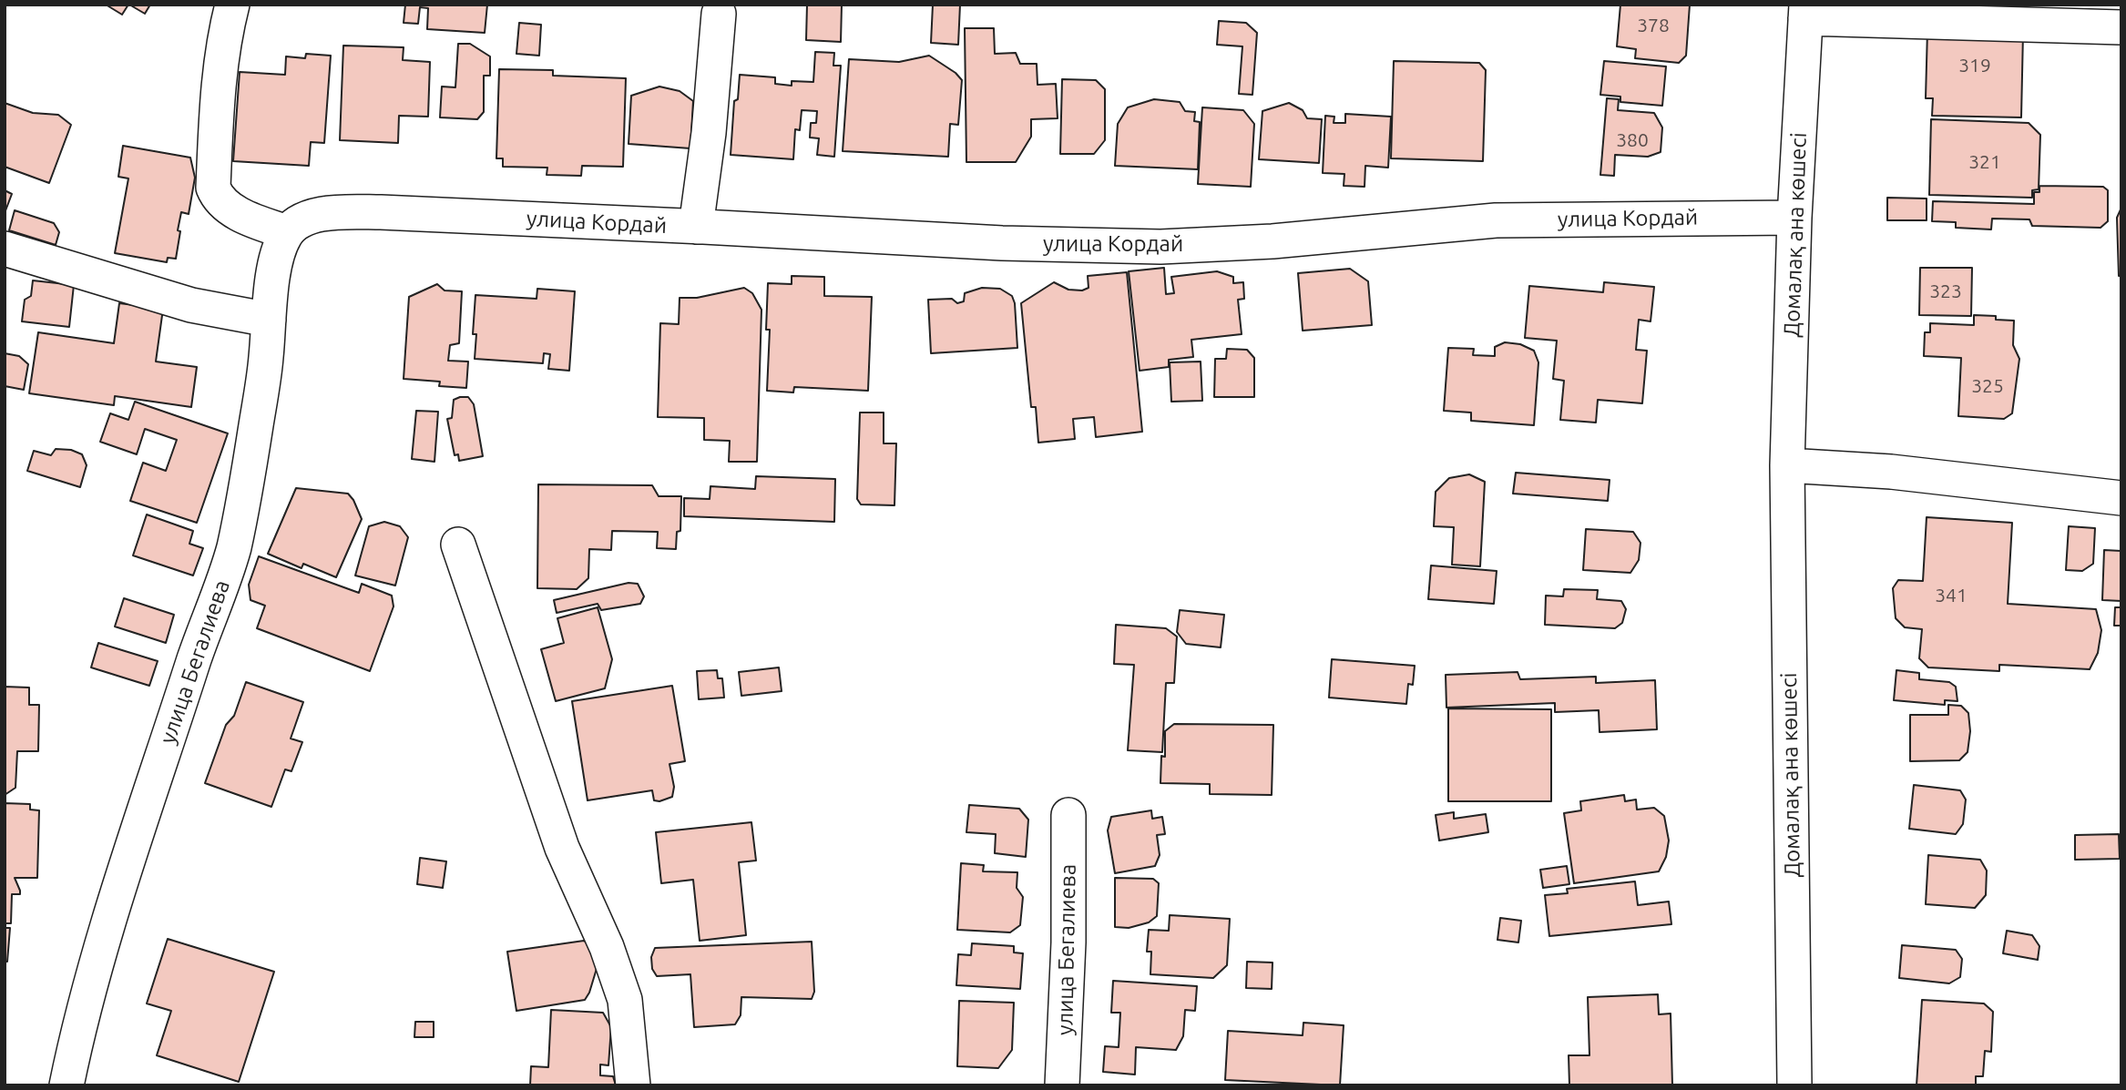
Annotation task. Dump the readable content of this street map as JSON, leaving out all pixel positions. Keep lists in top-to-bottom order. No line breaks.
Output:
{"streets":{"street":["улица Кордай","Домалақ ана көшесі","улица Бегалиева"]},"crossings":[["улица Кордай","Домалақ ана көшесі"],["улица Кордай","улица Бегалиева"]],"house_numbers":["378","319","380","321","323","325","341"]}
